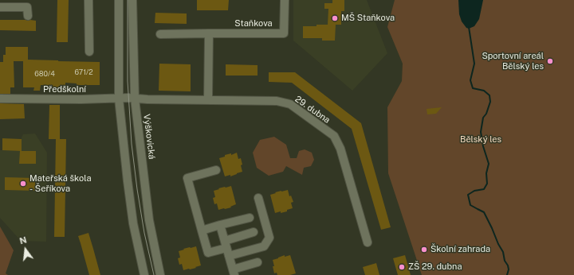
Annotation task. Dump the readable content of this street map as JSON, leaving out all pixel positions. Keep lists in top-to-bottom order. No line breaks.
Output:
{"streets":{"street":["Staňkova","Předškolní","29. dubna","Výškovická"]},"crossings":[["Předškolní","29. dubna"],["Předškolní","Výškovická"],["29. dubna","Výškovická"]],"parks":["Bělský les"],"places":["MŠ Staňkova","Sportovní areál Bělský les","Mateřská škola - Šeříkova","Školní zahrada","ZŠ 29. dubna"],"house_numbers":["671/2","680/4"],"north":"top"}
